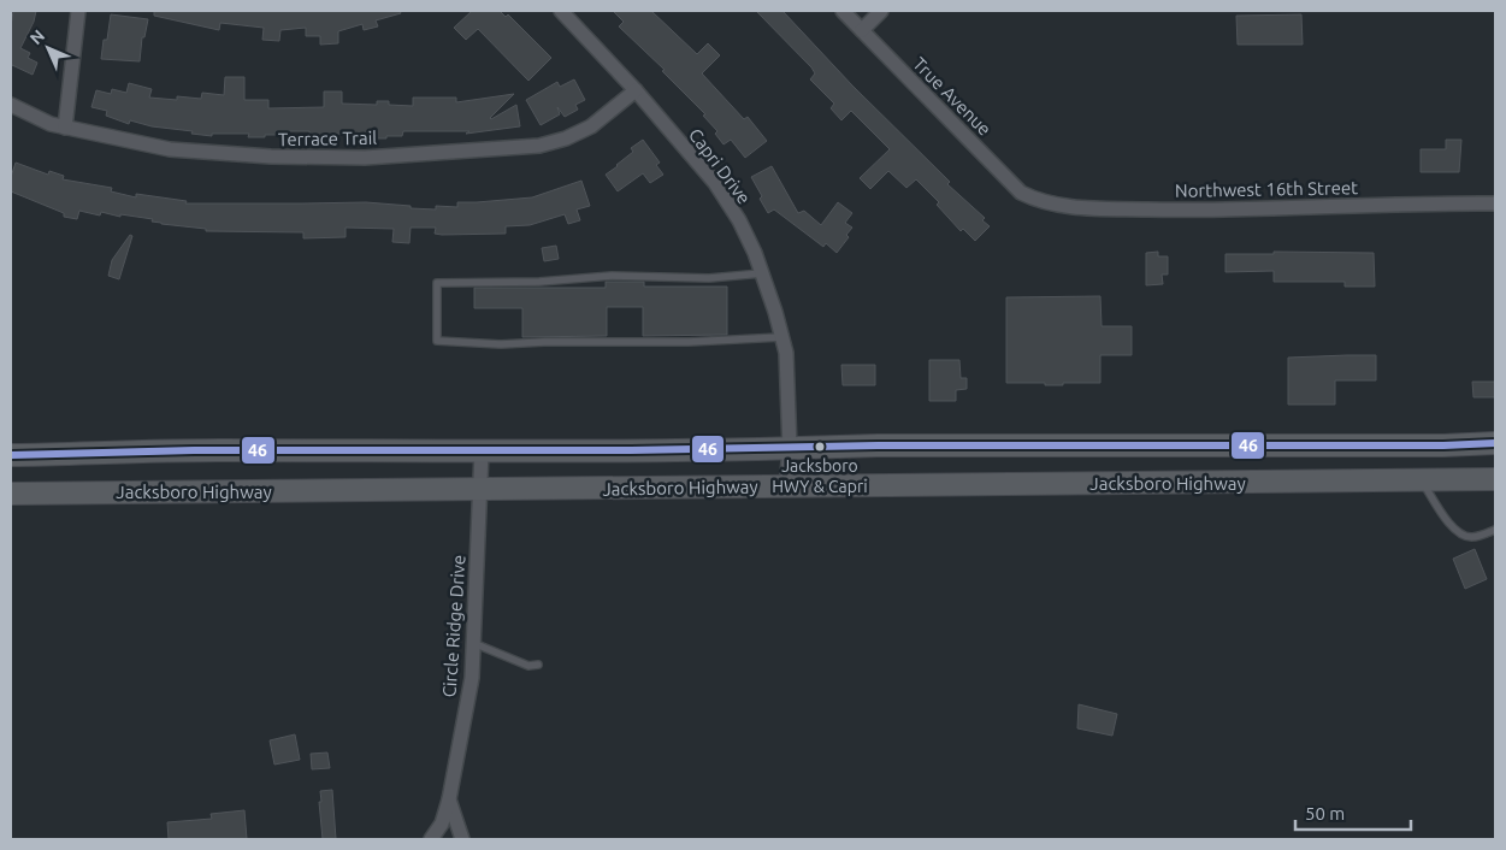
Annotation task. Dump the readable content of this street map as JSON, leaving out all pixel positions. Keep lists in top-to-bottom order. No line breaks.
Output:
{"streets":{"main road":["Jacksboro Highway"],"street":["True Avenue","Terrace Trail","Capri Drive","Northwest 16th Street","Circle Ridge Drive"]},"crossings":[["True Avenue","Northwest 16th Street"],["Terrace Trail","Capri Drive"],["Capri Drive","Jacksboro Highway"],["Jacksboro Highway","Circle Ridge Drive"]],"places":["Jacksboro HWY & Capri"],"lines":["transit line 46"],"scale_bar":"50 m","north":"top left"}
